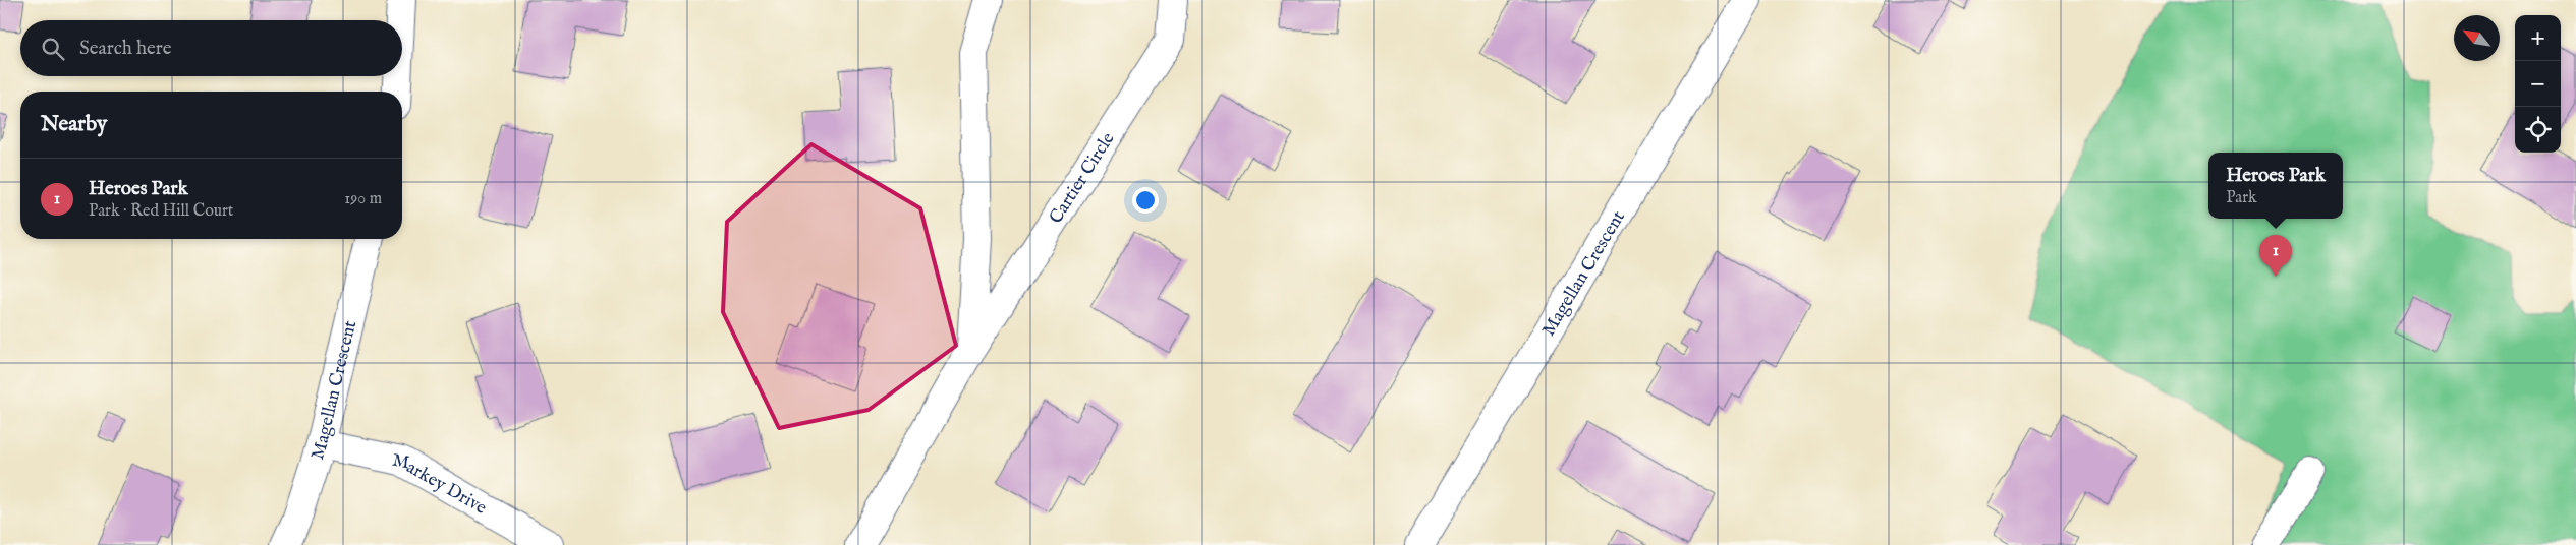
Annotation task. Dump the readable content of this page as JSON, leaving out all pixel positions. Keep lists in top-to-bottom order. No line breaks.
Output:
{"streets":{"street":["Cartier Circle","Magellan Crescent","Markey Drive"]},"crossings":[["Magellan Crescent","Markey Drive"]],"north":"top left","page":{"map_buttons":["+","−"],"search":"Search here","heading":"Nearby","popup":["Heroes Park","Park"],"list":[{"mark":"1","name":"Heroes Park","note":"Park · Red Hill Court","value":"190 m"}],"pins":"1"}}
